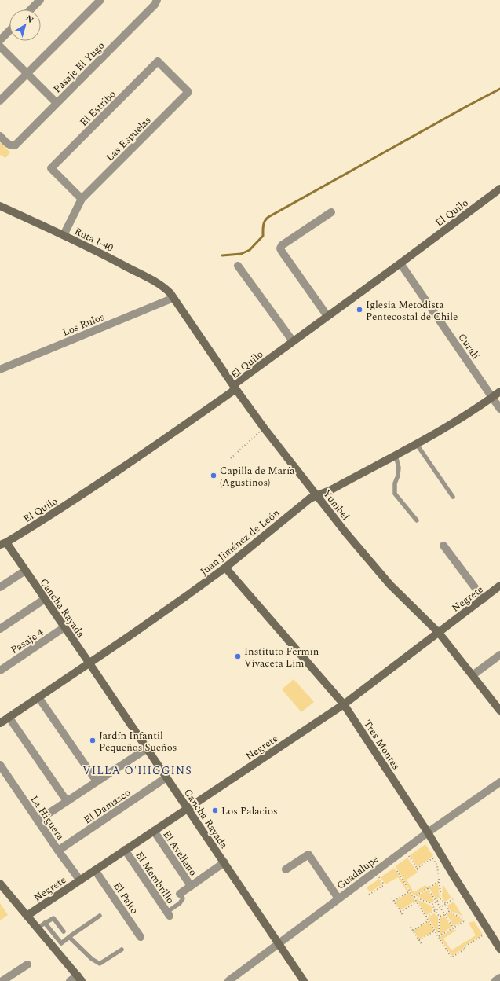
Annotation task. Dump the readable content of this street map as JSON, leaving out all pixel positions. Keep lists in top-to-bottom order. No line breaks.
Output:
{"streets":{"main road":["El Quilo","Ruta I-40","Yumbel","Juan Jiménez de León","Negrete","Cancha Rayada","Tres Montes"],"street":["Pasaje El Yugo","El Estribo","Las Espuelas","Los Rulos","Curalí","Pasaje 4","El Damasco","La Higuera","El Avellano","Guadalupe","El Membrillo","El Palto"]},"crossings":[["El Estribo","Las Espuelas"],["Las Espuelas","Ruta I-40"],["El Quilo","Curalí"],["El Quilo","Yumbel"],["El Quilo","Cancha Rayada"],["Ruta I-40","Los Rulos"],["Ruta I-40","Yumbel"],["Los Rulos","Yumbel"],["Curalí","Juan Jiménez de León"],["Yumbel","Juan Jiménez de León"],["Yumbel","Negrete"],["Juan Jiménez de León","Cancha Rayada"],["Juan Jiménez de León","Tres Montes"],["Negrete","Cancha Rayada"],["Negrete","Tres Montes"],["Negrete","La Higuera"],["Negrete","El Avellano"],["Negrete","El Membrillo"],["Negrete","El Palto"],["Cancha Rayada","Pasaje 4"],["Cancha Rayada","El Damasco"],["Cancha Rayada","Guadalupe"],["Tres Montes","Guadalupe"],["El Damasco","La Higuera"]],"districts":["VILLA O'HIGGINS"],"places":["Iglesia Metodista Pentecostal de Chile","Capilla de María (Agustinos)","Instituto Fermín Vivaceta Lim","Jardín Infantil Pequeños Sueños","Los Palacios"],"north":"top right"}
